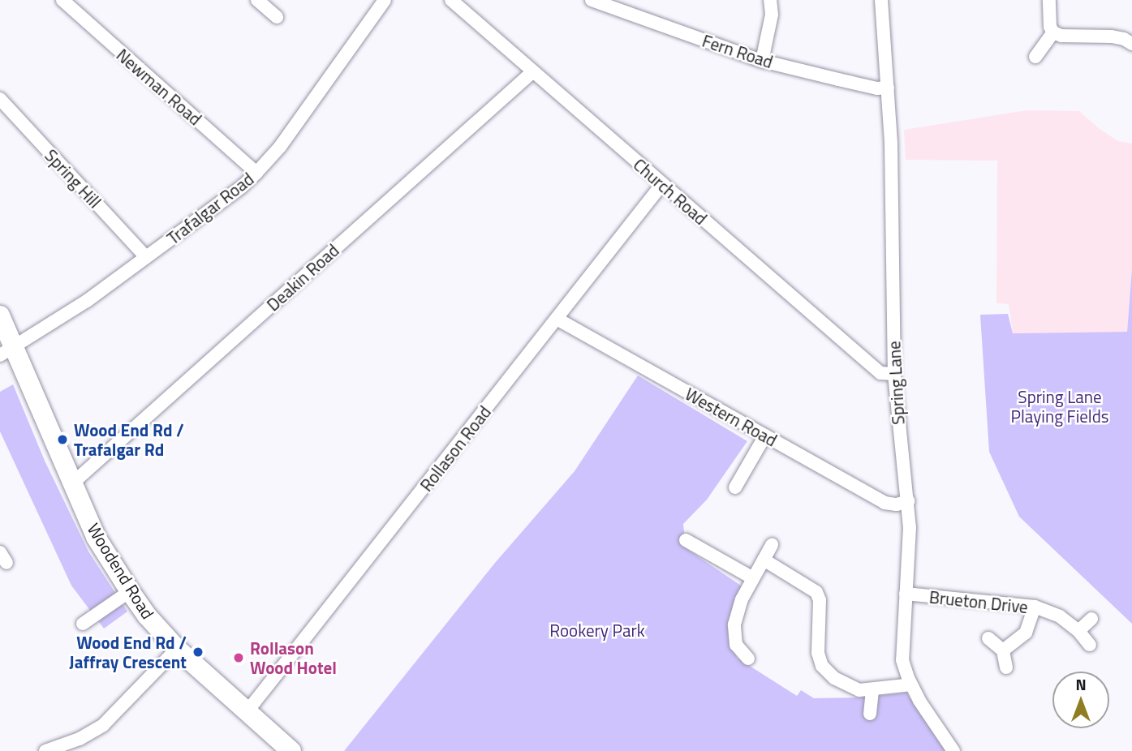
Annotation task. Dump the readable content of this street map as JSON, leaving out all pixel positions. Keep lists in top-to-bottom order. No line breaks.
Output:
{"streets":{"main road":["Woodend Road"],"street":["Fern Road","Newman Road","Spring Hill","Church Road","Trafalgar Road","Deakin Road","Spring Lane","Western Road","Rollason Road","Brueton Drive"]},"crossings":[["Fern Road","Spring Lane"],["Newman Road","Trafalgar Road"],["Spring Hill","Trafalgar Road"],["Church Road","Deakin Road"],["Church Road","Spring Lane"],["Church Road","Rollason Road"],["Trafalgar Road","Woodend Road"],["Deakin Road","Woodend Road"],["Spring Lane","Western Road"],["Spring Lane","Brueton Drive"],["Western Road","Rollason Road"],["Rollason Road","Woodend Road"]],"parks":["Spring Lane Playing Fields","Rookery Park"],"places":["Wood End Rd / Trafalgar Rd","Wood End Rd / Jaffray Crescent","Rollason Wood Hotel"],"north":"top"}
